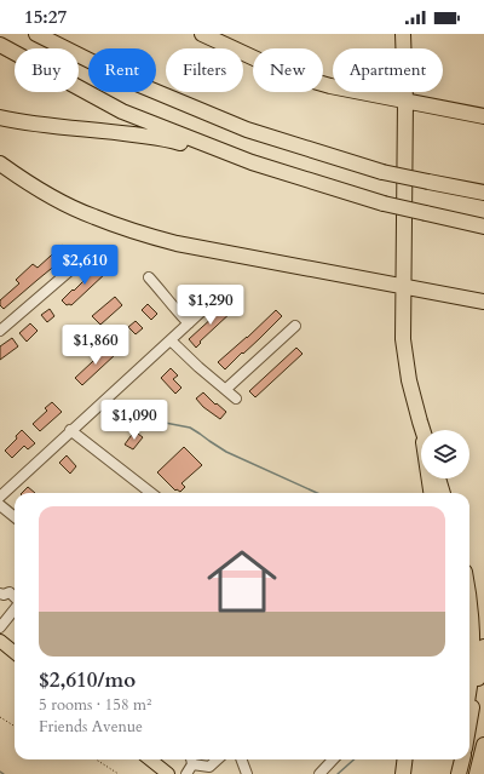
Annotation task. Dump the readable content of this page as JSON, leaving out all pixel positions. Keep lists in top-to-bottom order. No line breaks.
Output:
{"page":{"status":"15:27","chip":["Buy","Rent","Filters","New","Apartment"],"price":["$2,610","$1,290","$1,860","$1,090"],"list":[{"name":"$2,610/mo","note":"5 rooms · 158 m² · Friends Avenue"}]}}
